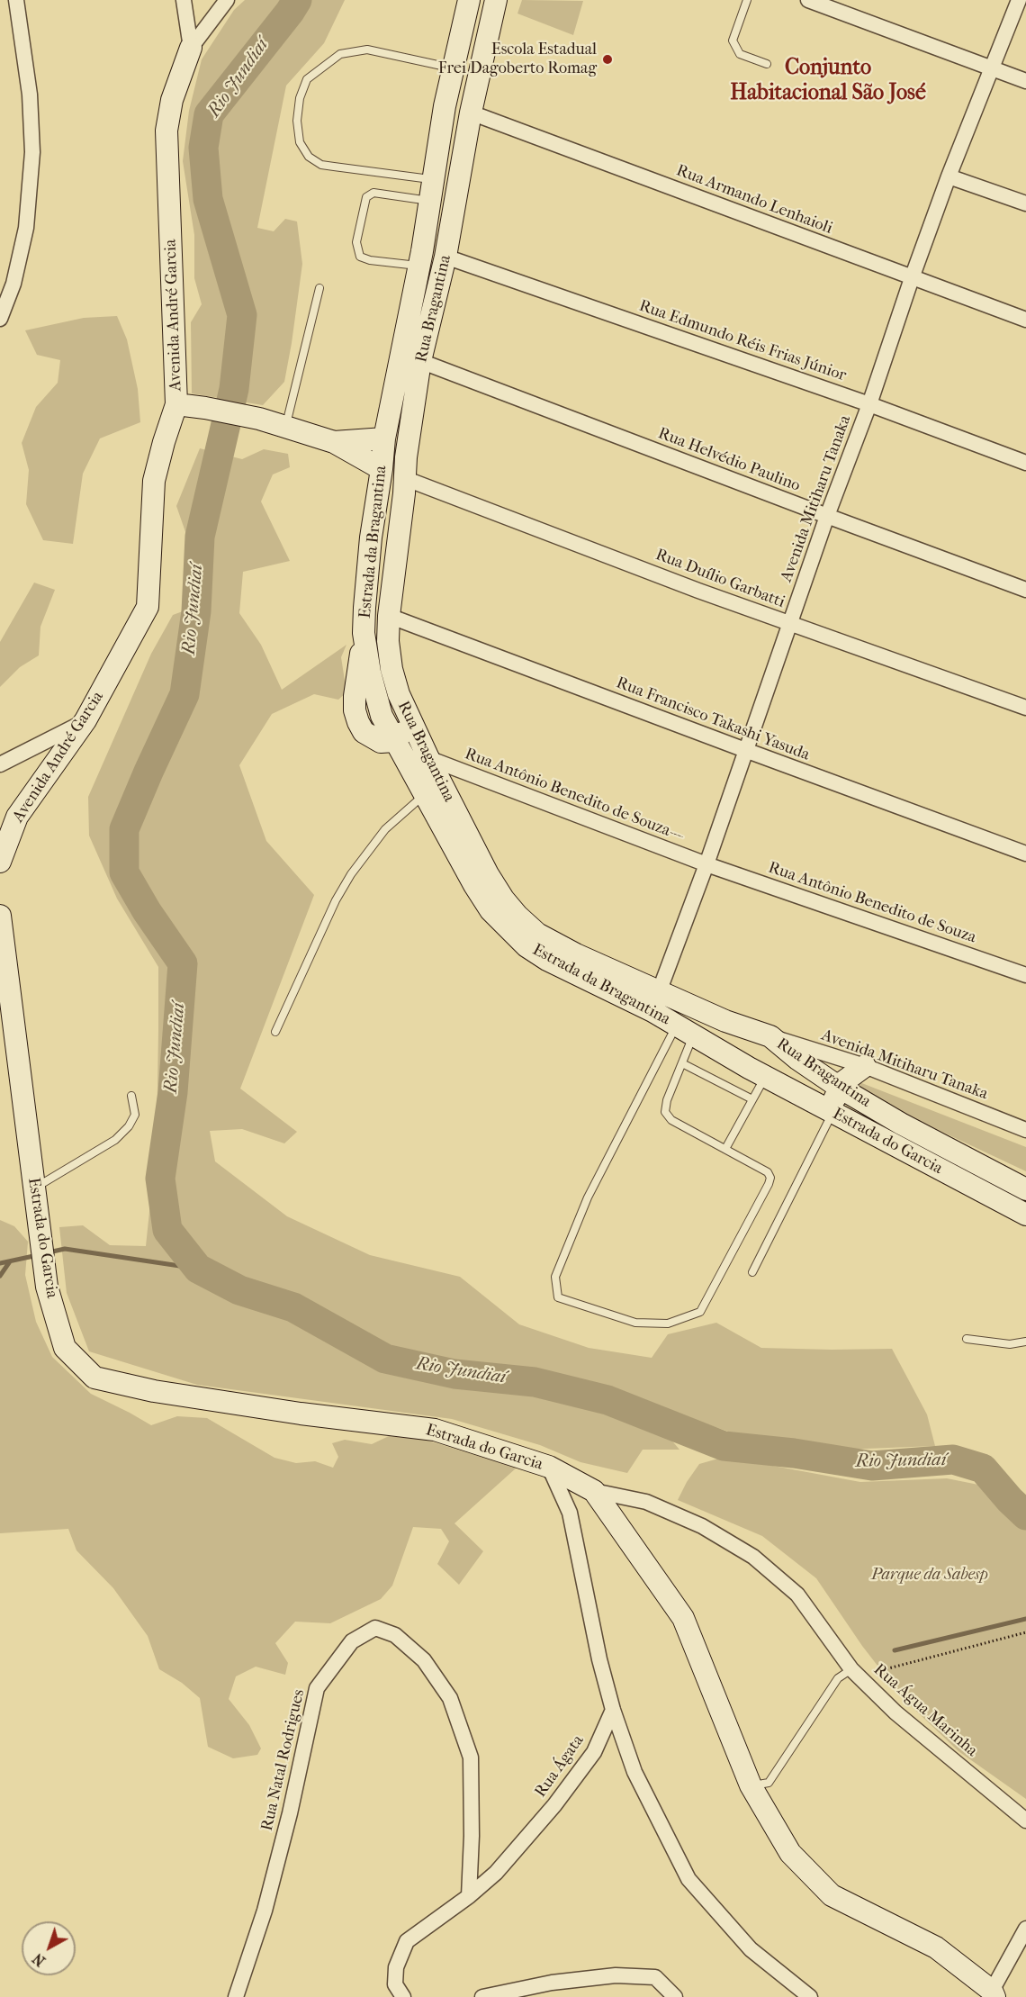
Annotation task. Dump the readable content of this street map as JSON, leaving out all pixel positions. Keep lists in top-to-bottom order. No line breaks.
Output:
{"streets":{"main road":["Rua Bragantina","Avenida André Garcia","Estrada da Bragantina","Estrada do Garcia"],"street":["Rua Armando Lenhaioli","Rua Edmundo Réis Frias Júnior","Rua Helvédio Paulino","Avenida Mitiharu Tanaka","Rua Duílio Garbatti","Rua Francisco Takashi Yasuda","Rua Antônio Benedito de Souza---","Rua Antônio Benedito de Souza","Rua Água Marinha","Rua Natal Rodrigues","Rua Ágata"]},"crossings":[["Rua Armando Lenhaioli","Rua Bragantina"],["Rua Armando Lenhaioli","Avenida Mitiharu Tanaka"],["Rua Bragantina","Rua Edmundo Réis Frias Júnior"],["Rua Bragantina","Rua Helvédio Paulino"],["Rua Bragantina","Avenida Mitiharu Tanaka"],["Rua Bragantina","Estrada da Bragantina"],["Rua Bragantina","Rua Duílio Garbatti"],["Rua Bragantina","Rua Francisco Takashi Yasuda"],["Rua Bragantina","Rua Antônio Benedito de Souza---"],["Rua Edmundo Réis Frias Júnior","Avenida Mitiharu Tanaka"],["Rua Helvédio Paulino","Avenida Mitiharu Tanaka"],["Avenida Mitiharu Tanaka","Estrada da Bragantina"],["Avenida Mitiharu Tanaka","Rua Duílio Garbatti"],["Avenida Mitiharu Tanaka","Rua Francisco Takashi Yasuda"],["Avenida Mitiharu Tanaka","Rua Antônio Benedito de Souza---"],["Avenida Mitiharu Tanaka","Rua Antônio Benedito de Souza"],["Estrada da Bragantina","Estrada do Garcia"],["Rua Antônio Benedito de Souza---","Rua Antônio Benedito de Souza"],["Estrada do Garcia","Rua Água Marinha"],["Rua Natal Rodrigues","Rua Ágata"]],"districts":["Conjunto Habitacional São José"],"water":["Rio Jundiaí"],"parks":["Parque da Sabesp"],"places":["Escola Estadual Frei Dagoberto Romag"],"north":"bottom left"}
